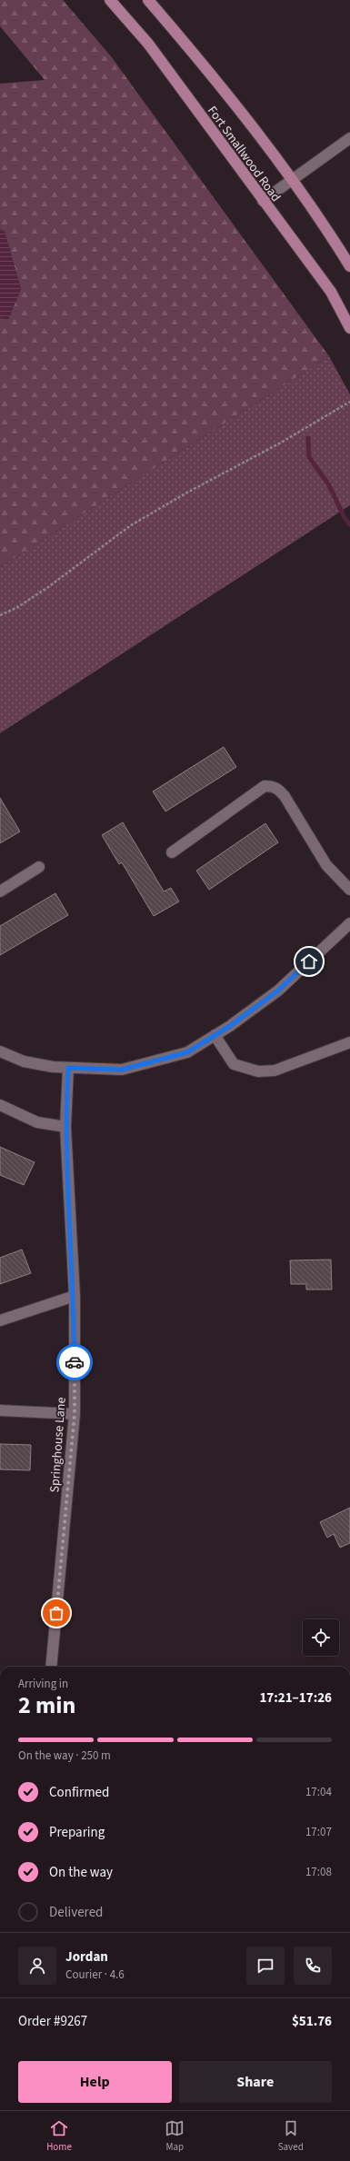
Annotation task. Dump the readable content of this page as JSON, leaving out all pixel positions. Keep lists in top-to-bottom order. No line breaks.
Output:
{"streets":{"main road":["Fort Smallwood Road"],"street":["Springhouse Lane"]},"page":{"heading":["2 min","Arriving in","17:21–17:26"],"panel":["Jordan","Courier · 4.6","Order #9267","$51.76"],"bar":"On the way · 250 m","list":[["Confirmed","17:04"],["Preparing","17:07"],["On the way","17:08"],"Delivered"],"buttons":["Help","Share"],"tabs":["Home","Map","Saved"]}}
